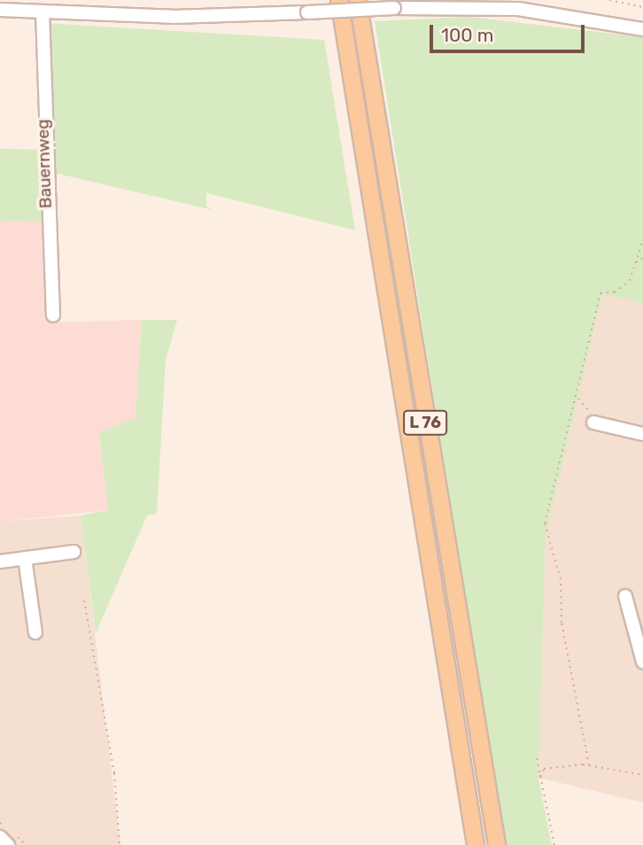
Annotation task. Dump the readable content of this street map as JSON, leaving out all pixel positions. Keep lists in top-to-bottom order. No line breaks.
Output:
{"streets":{"main road":["L 76"],"street":["Bauernweg"]},"scale_bar":"100 m"}
